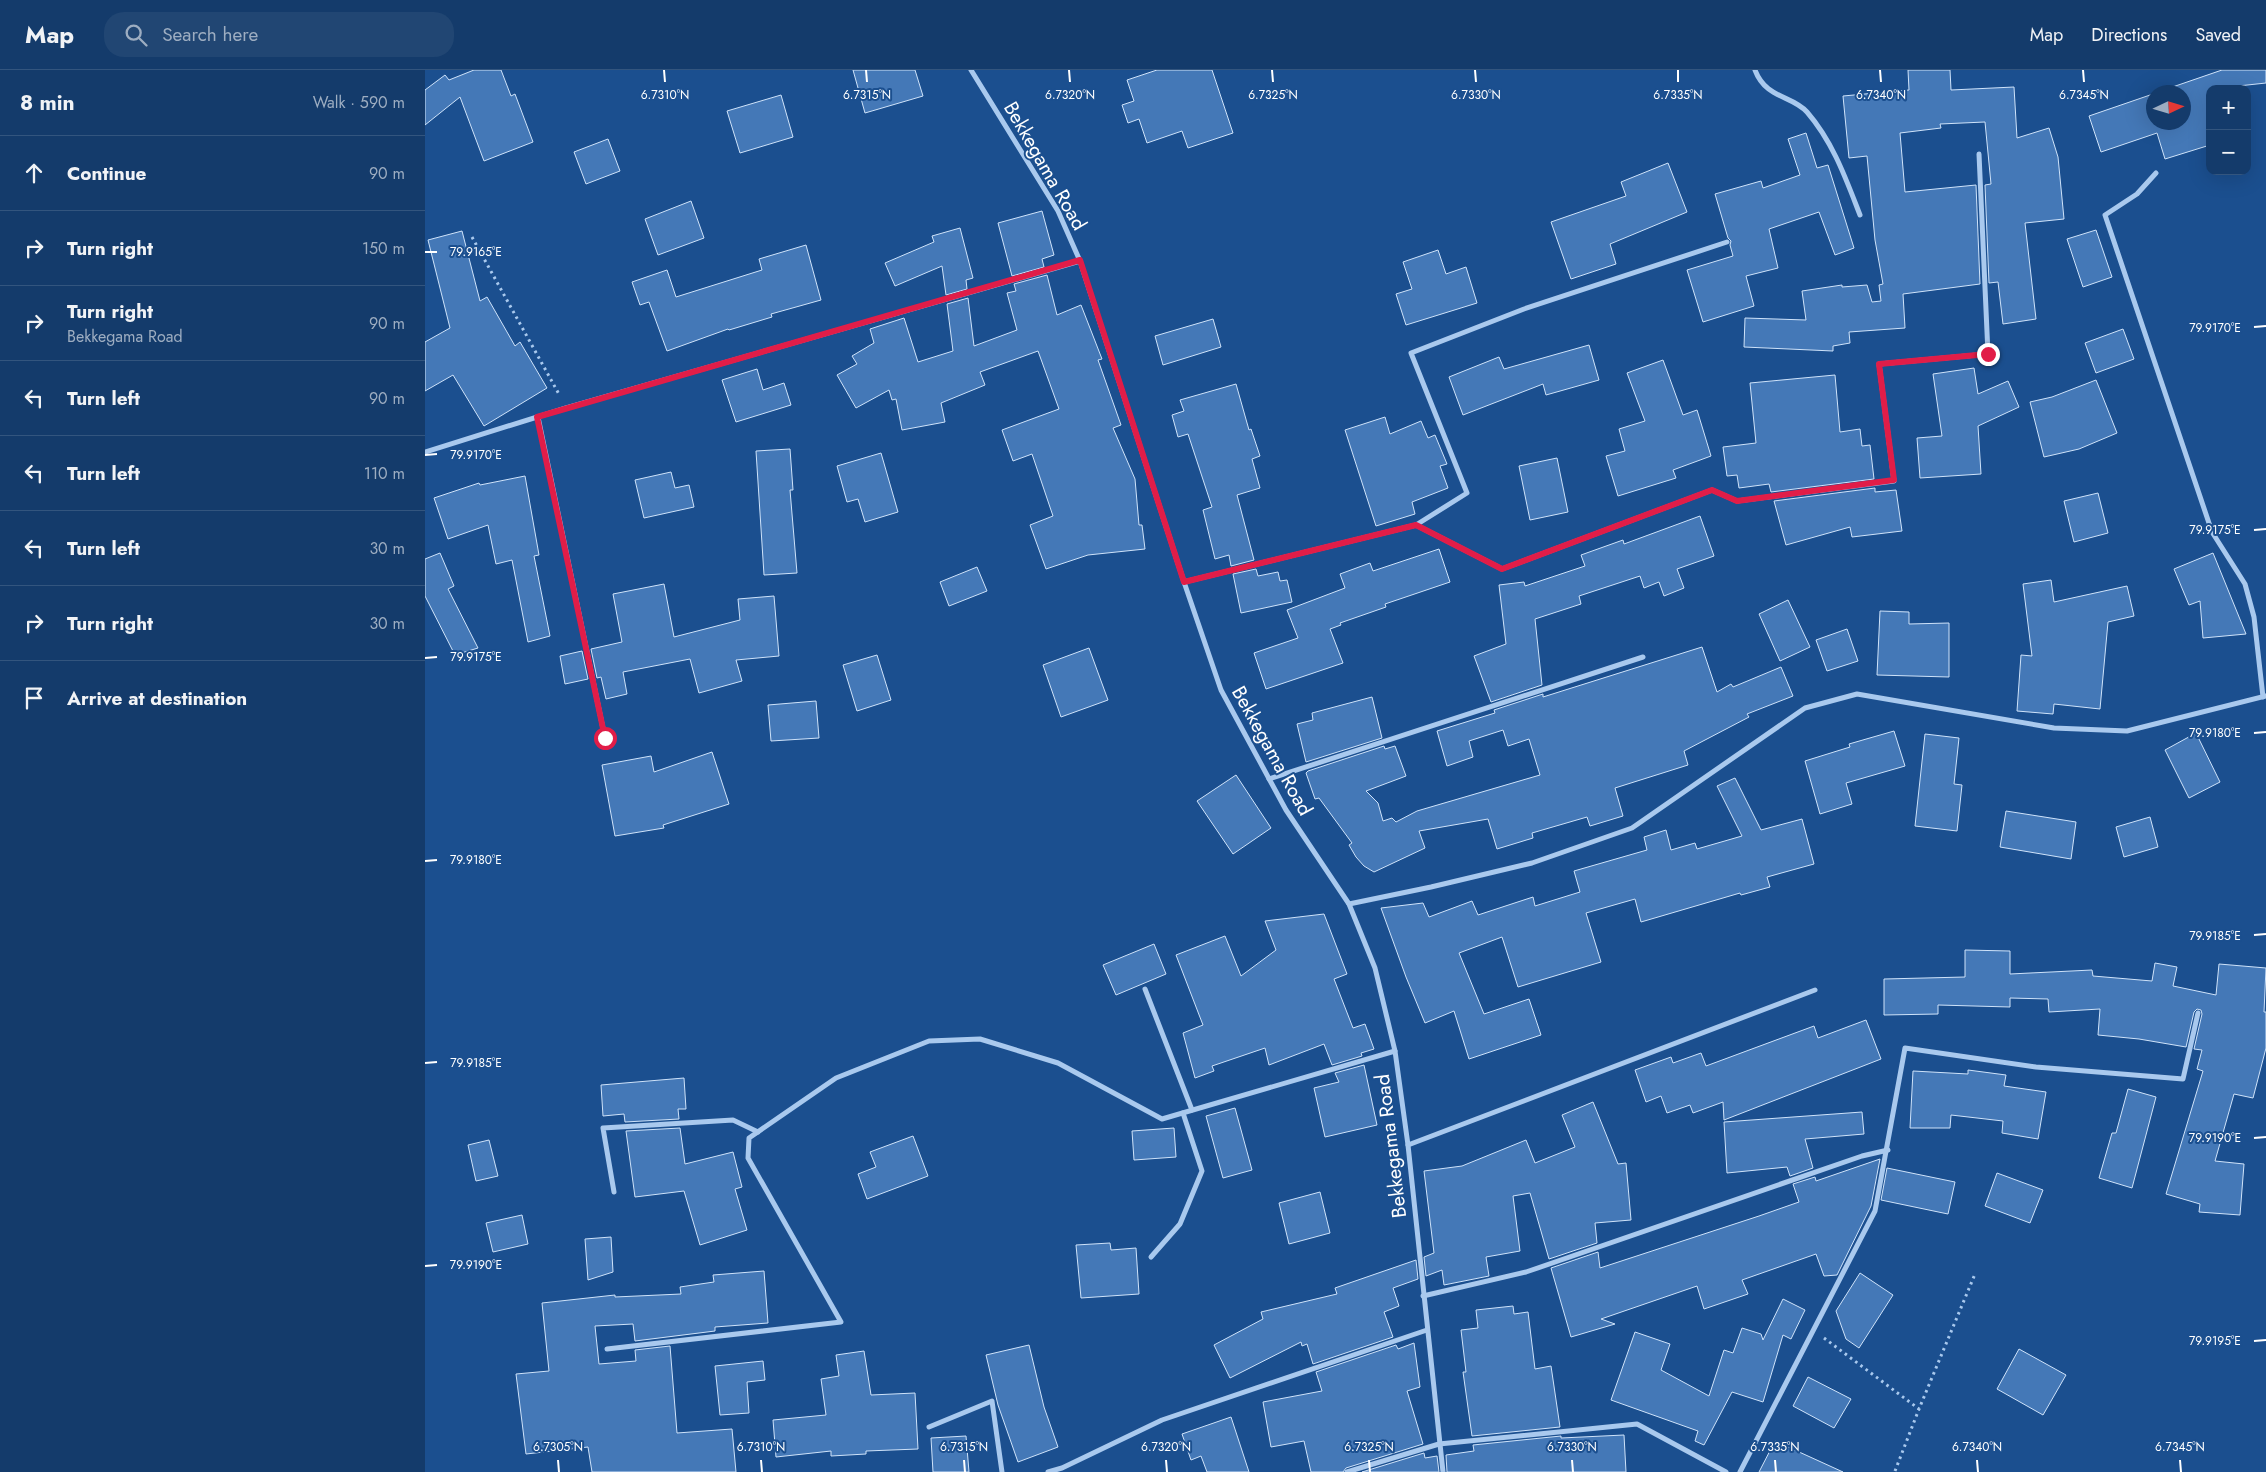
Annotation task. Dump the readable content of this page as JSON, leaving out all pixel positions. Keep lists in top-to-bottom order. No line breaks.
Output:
{"streets":{"street":["Bekkegama Road"]},"north":"right","page":{"header":"Map","search":"Search here","nav":["Map","Directions","Saved"],"heading":["8 min","Walk · 590 m"],"map_buttons":["+","−"],"list":[["Continue","90 m"],["Turn right","150 m"],["Turn right","Bekkegama Road","90 m"],["Turn left","90 m"],["Turn left","110 m"],["Turn left","30 m"],["Turn right","30 m"],"Arrive at destination"]},"coordinates":["6.7310°N","6.7315°N","6.7320°N","6.7325°N","6.7330°N","6.7335°N","6.7340°N","6.7345°N","79.9165°E","79.9170°E","79.9175°E","79.9180°E","79.9185°E","79.9190°E","79.9195°E","6.7305°N"]}
